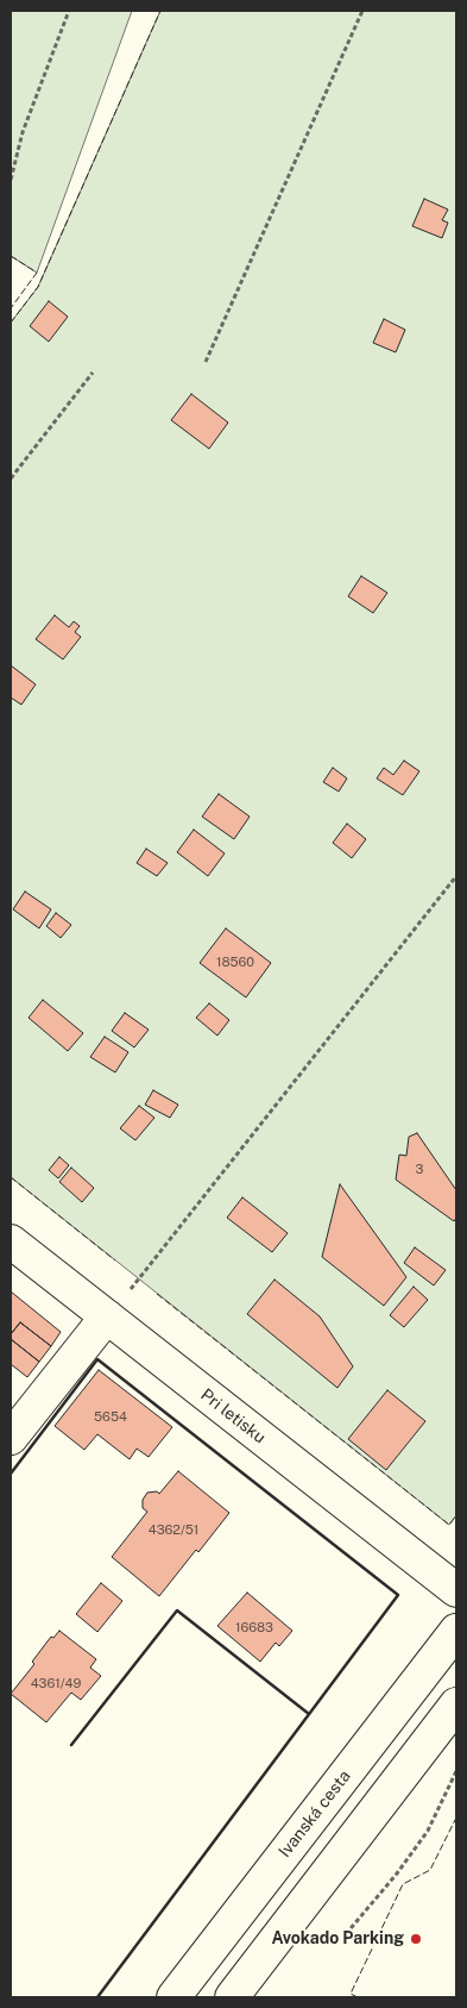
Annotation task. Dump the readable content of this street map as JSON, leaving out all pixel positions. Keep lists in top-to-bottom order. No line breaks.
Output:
{"streets":{"street":["Pri letisku","Ivanská cesta"]},"places":["Avokado Parking"],"house_numbers":["18560","3","5654","4362/51","16683","4361/49"]}
